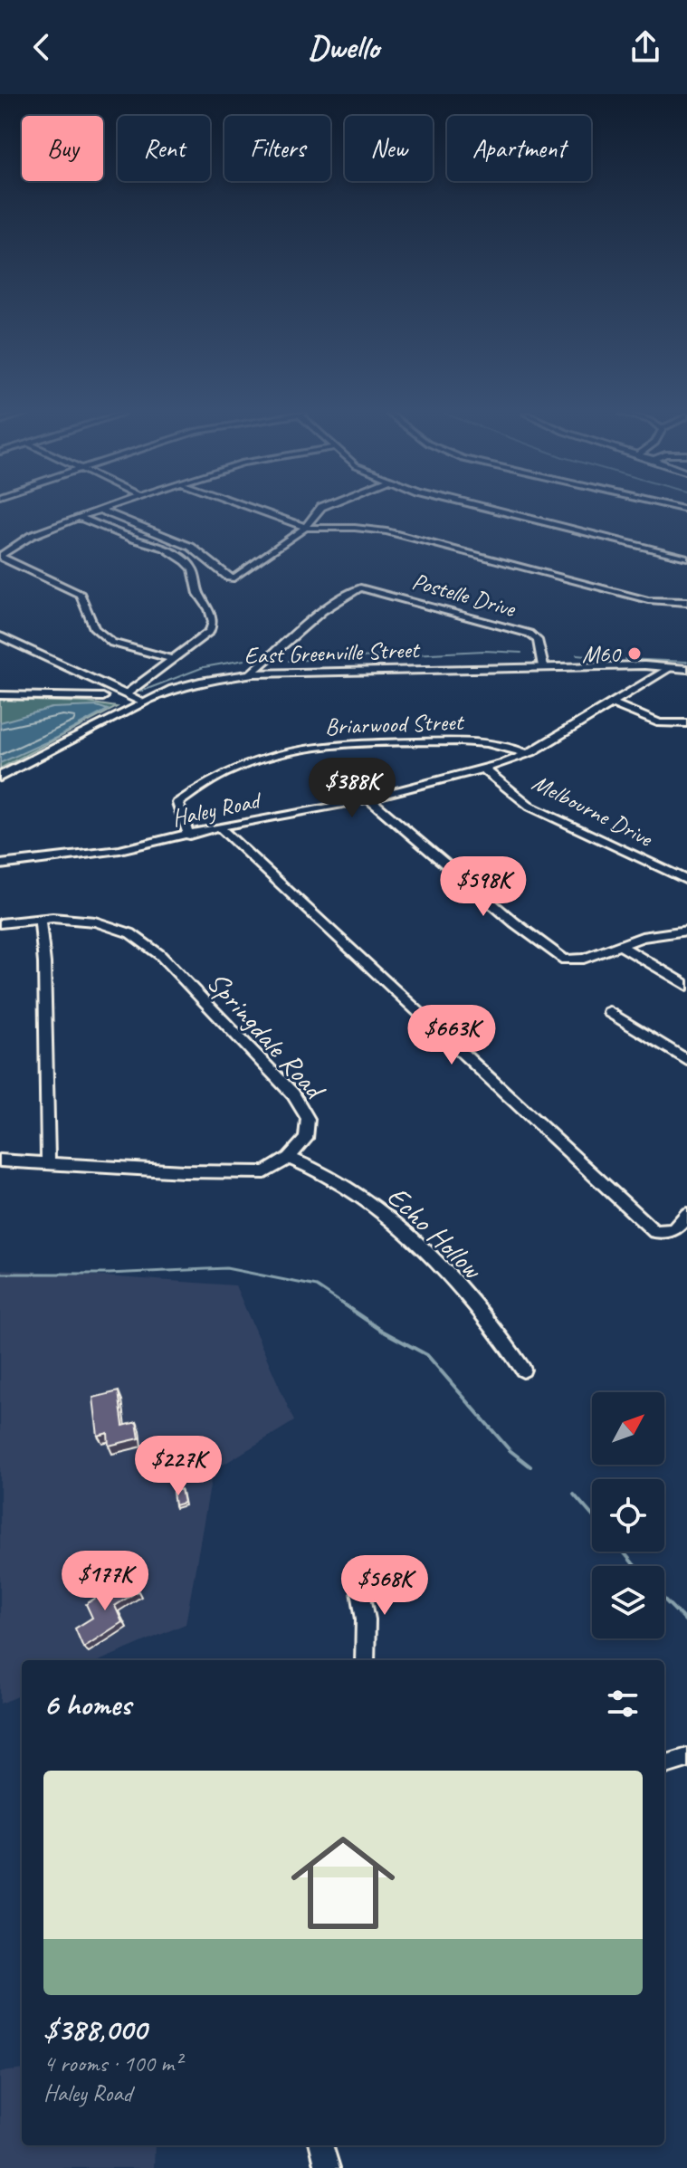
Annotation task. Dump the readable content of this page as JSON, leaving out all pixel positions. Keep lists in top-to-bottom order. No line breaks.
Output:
{"streets":{"main road":["East Greenville Street"],"street":["Postelle Drive","Briarwood Street","Haley Road","Melbourne Drive","Springdale Road","Echo Hollow"]},"crossings":[["Postelle Drive","East Greenville Street"],["East Greenville Street","Haley Road"],["Briarwood Street","Haley Road"],["Haley Road","Melbourne Drive"],["Springdale Road","Echo Hollow"]],"places":["M60"],"north":"top right","page":{"header":"Dwello","chip":["Buy","Rent","Filters","New","Apartment"],"price":["$388K","$598K","$663K","$227K","$177K","$568K"],"heading":"6 homes","list":[{"name":"$388,000","note":"4 rooms · 100 m² · Haley Road"}]}}
